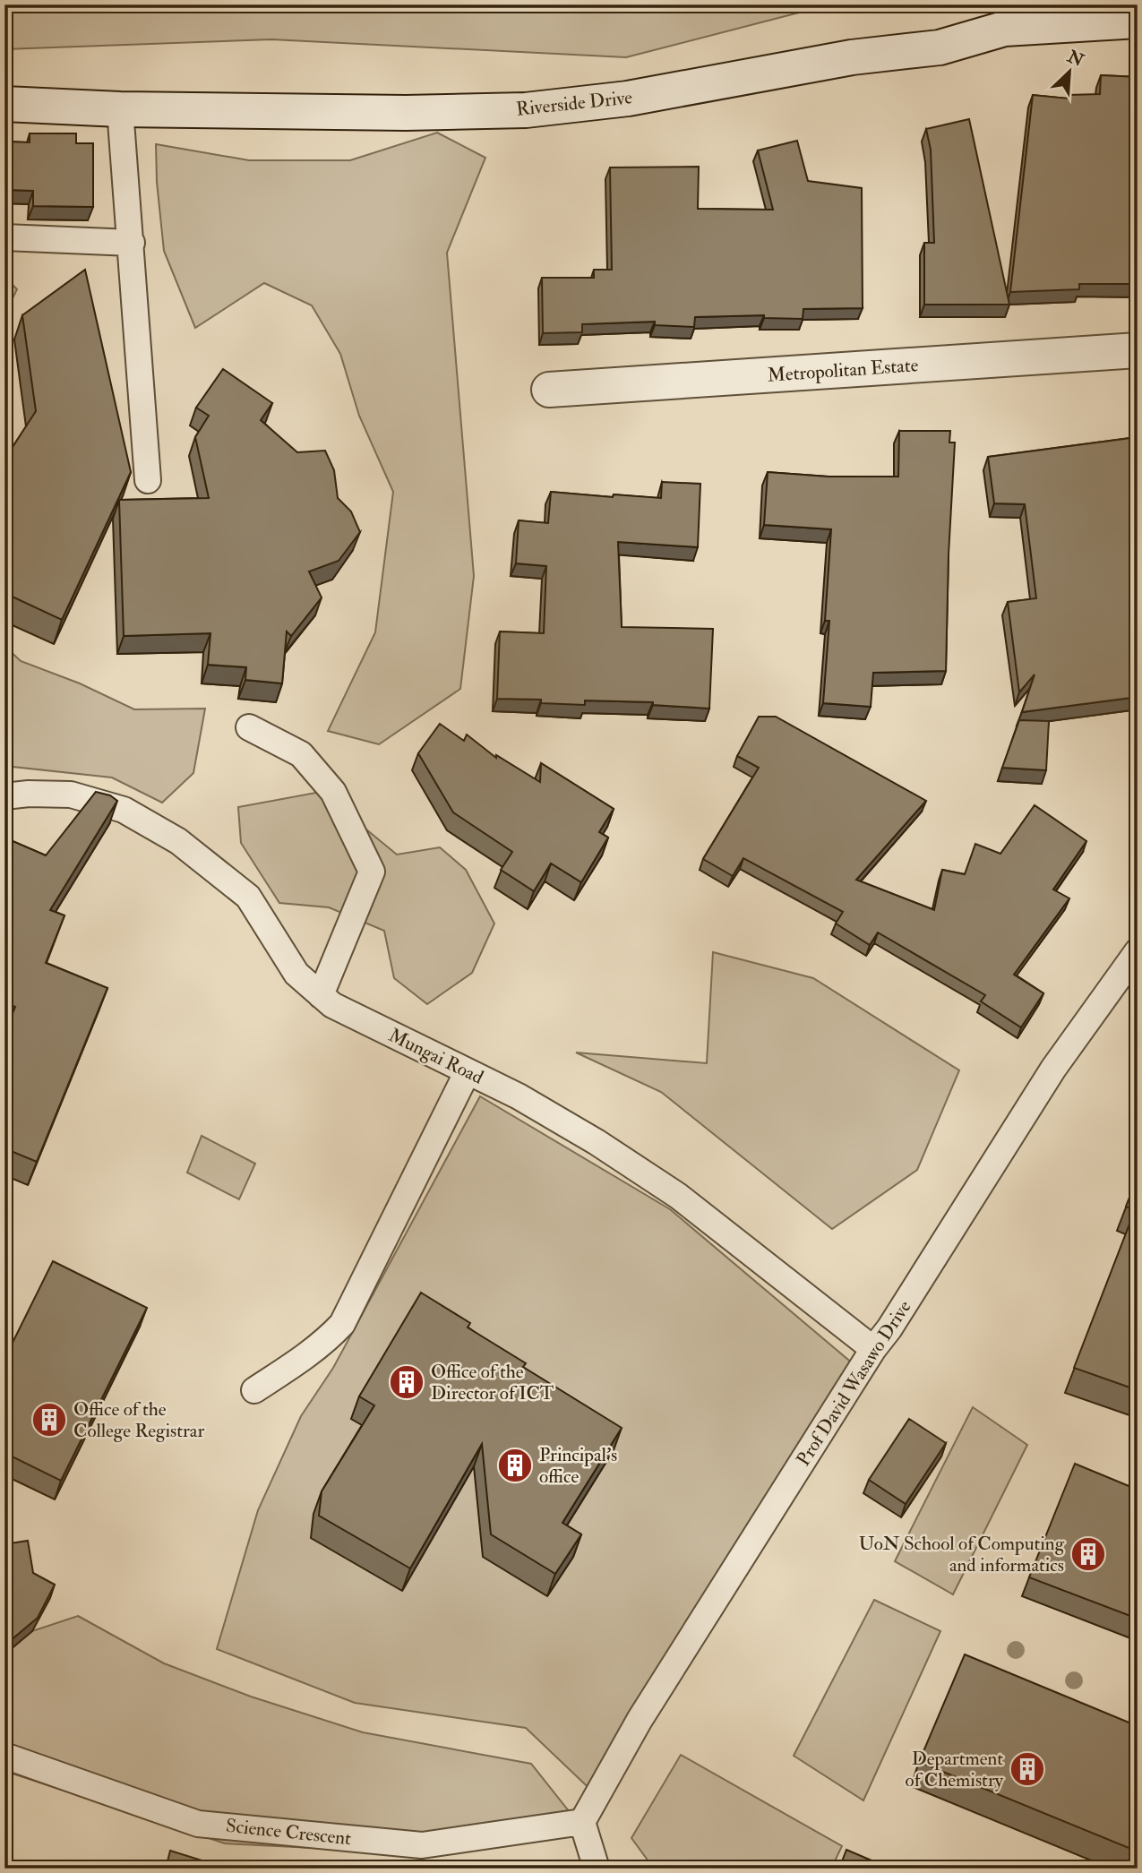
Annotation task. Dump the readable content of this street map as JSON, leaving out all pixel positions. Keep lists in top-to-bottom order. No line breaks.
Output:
{"streets":{"street":["Riverside Drive","Metropolitan Estate"],"lane":["Mungai Road","Prof David Wasawo Drive","Science Crescent"]},"crossings":[["Mungai Road","Prof David Wasawo Drive"],["Prof David Wasawo Drive","Science Crescent"]],"places":{"building":["Office of the Director of ICT","Office of the College Registrar","Principal's office","UoN School of Computing and informatics","Department of Chemistry"]},"north":"top right"}
